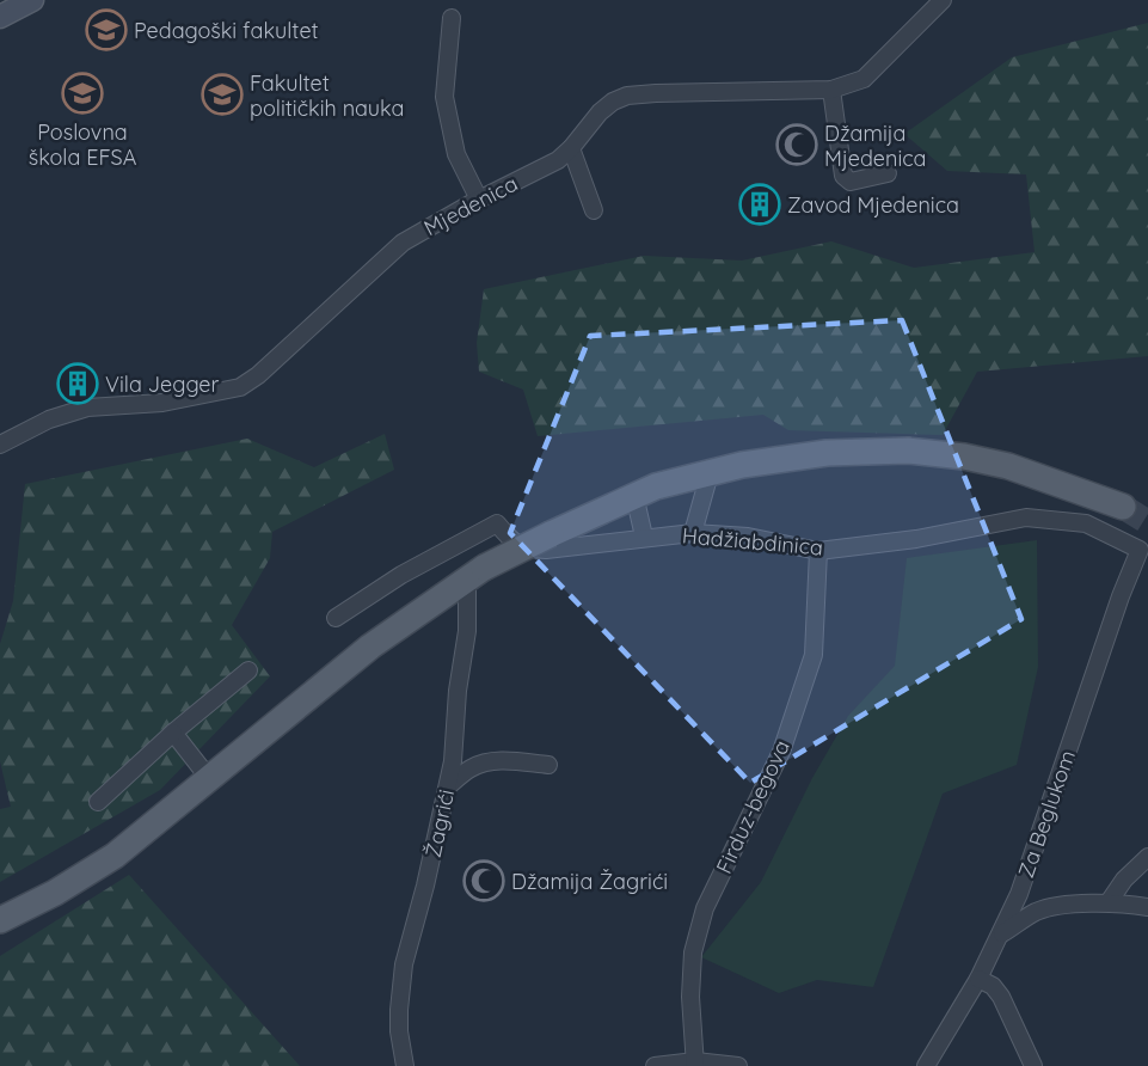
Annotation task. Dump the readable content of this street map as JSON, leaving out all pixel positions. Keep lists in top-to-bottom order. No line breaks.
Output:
{"streets":{"street":["Mjedenica","Hadžiabdinica","Firduz-begova","Za Beglukom","Žagrići"]},"crossings":[["Hadžiabdinica","Firduz-begova"],["Hadžiabdinica","Za Beglukom"]],"places":{"school or university":["Pedagoški fakultet","Poslovna škola EFSA","Fakultet političkih nauka"],"mosque":["Džamija Mjedenica","Džamija Žagrići"],"building":["Zavod Mjedenica","Vila Jegger"]}}
